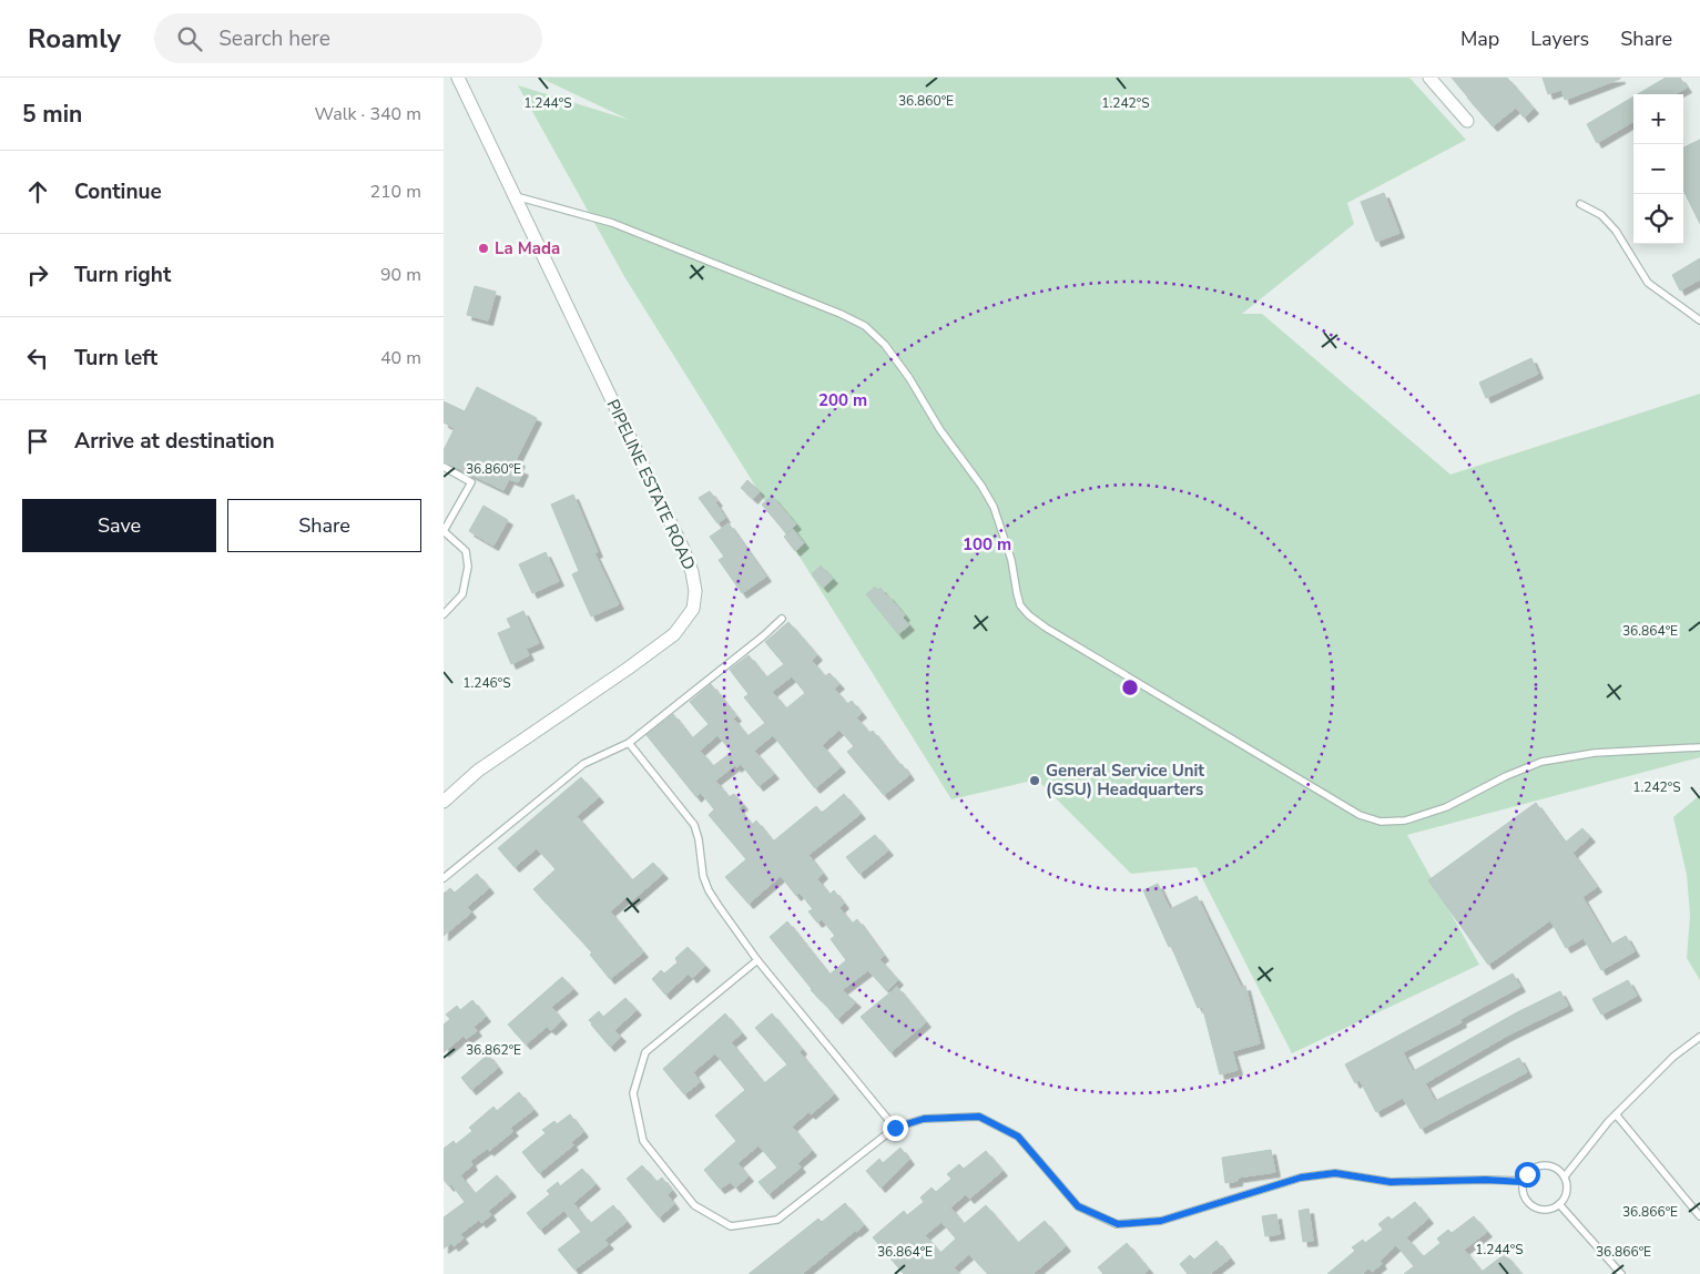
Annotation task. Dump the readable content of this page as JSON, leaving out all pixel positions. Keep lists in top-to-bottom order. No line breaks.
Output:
{"streets":{"street":["PIPELINE ESTATE ROAD"]},"places":["La Mada","General Service Unit (GSU) Headquarters"],"page":{"header":"Roamly","search":"Search here","nav":["Map","Layers","Share"],"heading":["5 min","Walk · 340 m"],"map_buttons":["+","−"],"list":[["Continue","210 m"],["Turn right","90 m"],["Turn left","40 m"],"Arrive at destination"],"buttons":["Save","Share"]},"coordinates":["36.860°E","1.244°S","1.242°S","36.864°E","1.246°S","36.862°E","36.866°E"],"rings":["200 m","100 m"]}
